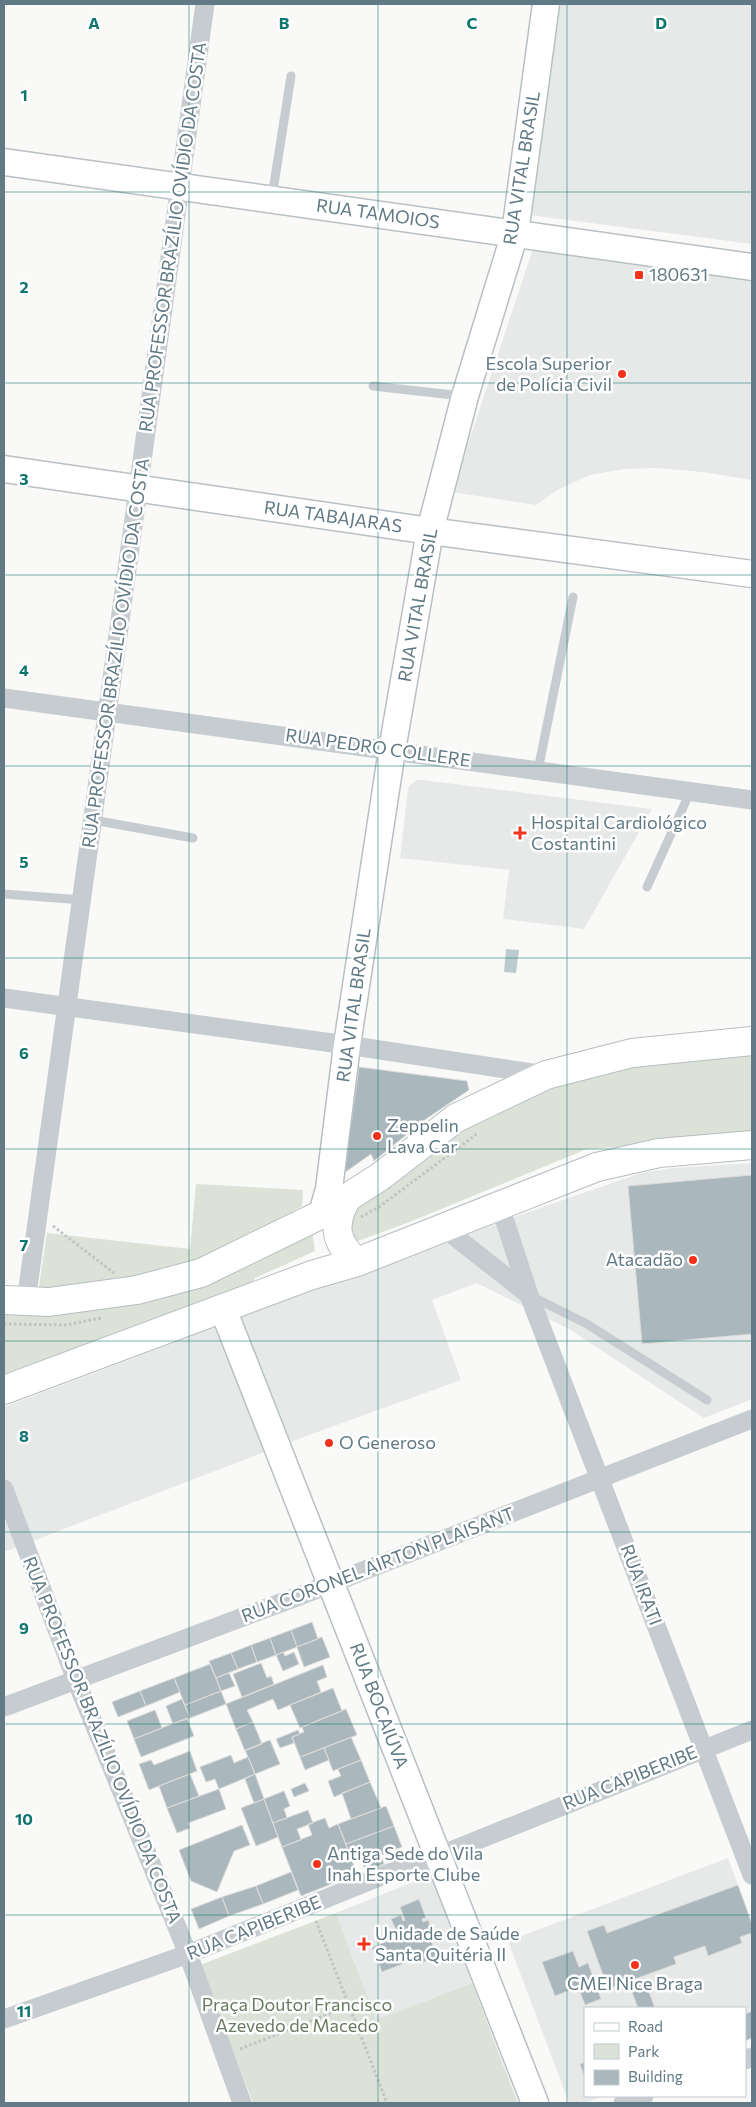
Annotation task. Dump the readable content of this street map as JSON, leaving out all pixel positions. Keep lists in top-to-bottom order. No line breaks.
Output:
{"streets":{"street":["RUA VITAL BRASIL","RUA TAMOIOS","RUA PROFESSOR BRAZÍLIO OVÍDIO DA COSTA","RUA TABAJARAS","RUA PEDRO COLLERE","RUA CORONEL AIRTON PLAISANT","RUA IRATI","RUA BOCAIÚVA","RUA CAPIBERIBE"]},"crossings":[["RUA VITAL BRASIL","RUA TAMOIOS"],["RUA VITAL BRASIL","RUA TABAJARAS"],["RUA VITAL BRASIL","RUA PEDRO COLLERE"],["RUA TAMOIOS","RUA PROFESSOR BRAZÍLIO OVÍDIO DA COSTA"],["RUA PROFESSOR BRAZÍLIO OVÍDIO DA COSTA","RUA TABAJARAS"],["RUA PROFESSOR BRAZÍLIO OVÍDIO DA COSTA","RUA PEDRO COLLERE"],["RUA PROFESSOR BRAZÍLIO OVÍDIO DA COSTA","RUA CORONEL AIRTON PLAISANT"],["RUA PROFESSOR BRAZÍLIO OVÍDIO DA COSTA","RUA CAPIBERIBE"],["RUA CORONEL AIRTON PLAISANT","RUA IRATI"],["RUA CORONEL AIRTON PLAISANT","RUA BOCAIÚVA"],["RUA IRATI","RUA CAPIBERIBE"],["RUA BOCAIÚVA","RUA CAPIBERIBE"]],"parks":["Praça Doutor Francisco Azevedo de Macedo"],"places":{"transit":["180631"],"other":["Escola Superior de Polícia Civil","Zeppelin Lava Car","Atacadão","O Generoso","Antiga Sede do Vila Inah Esporte Clube","CMEI Nice Braga"],"health":["Hospital Cardiológico Costantini","Unidade de Saúde Santa Quitéria II"]},"legend":["Road","Park","Building"],"grid":{"columns":["A","B","C","D"],"rows":["1","2","3","4","5","6","7","8","9","10","11"]}}
